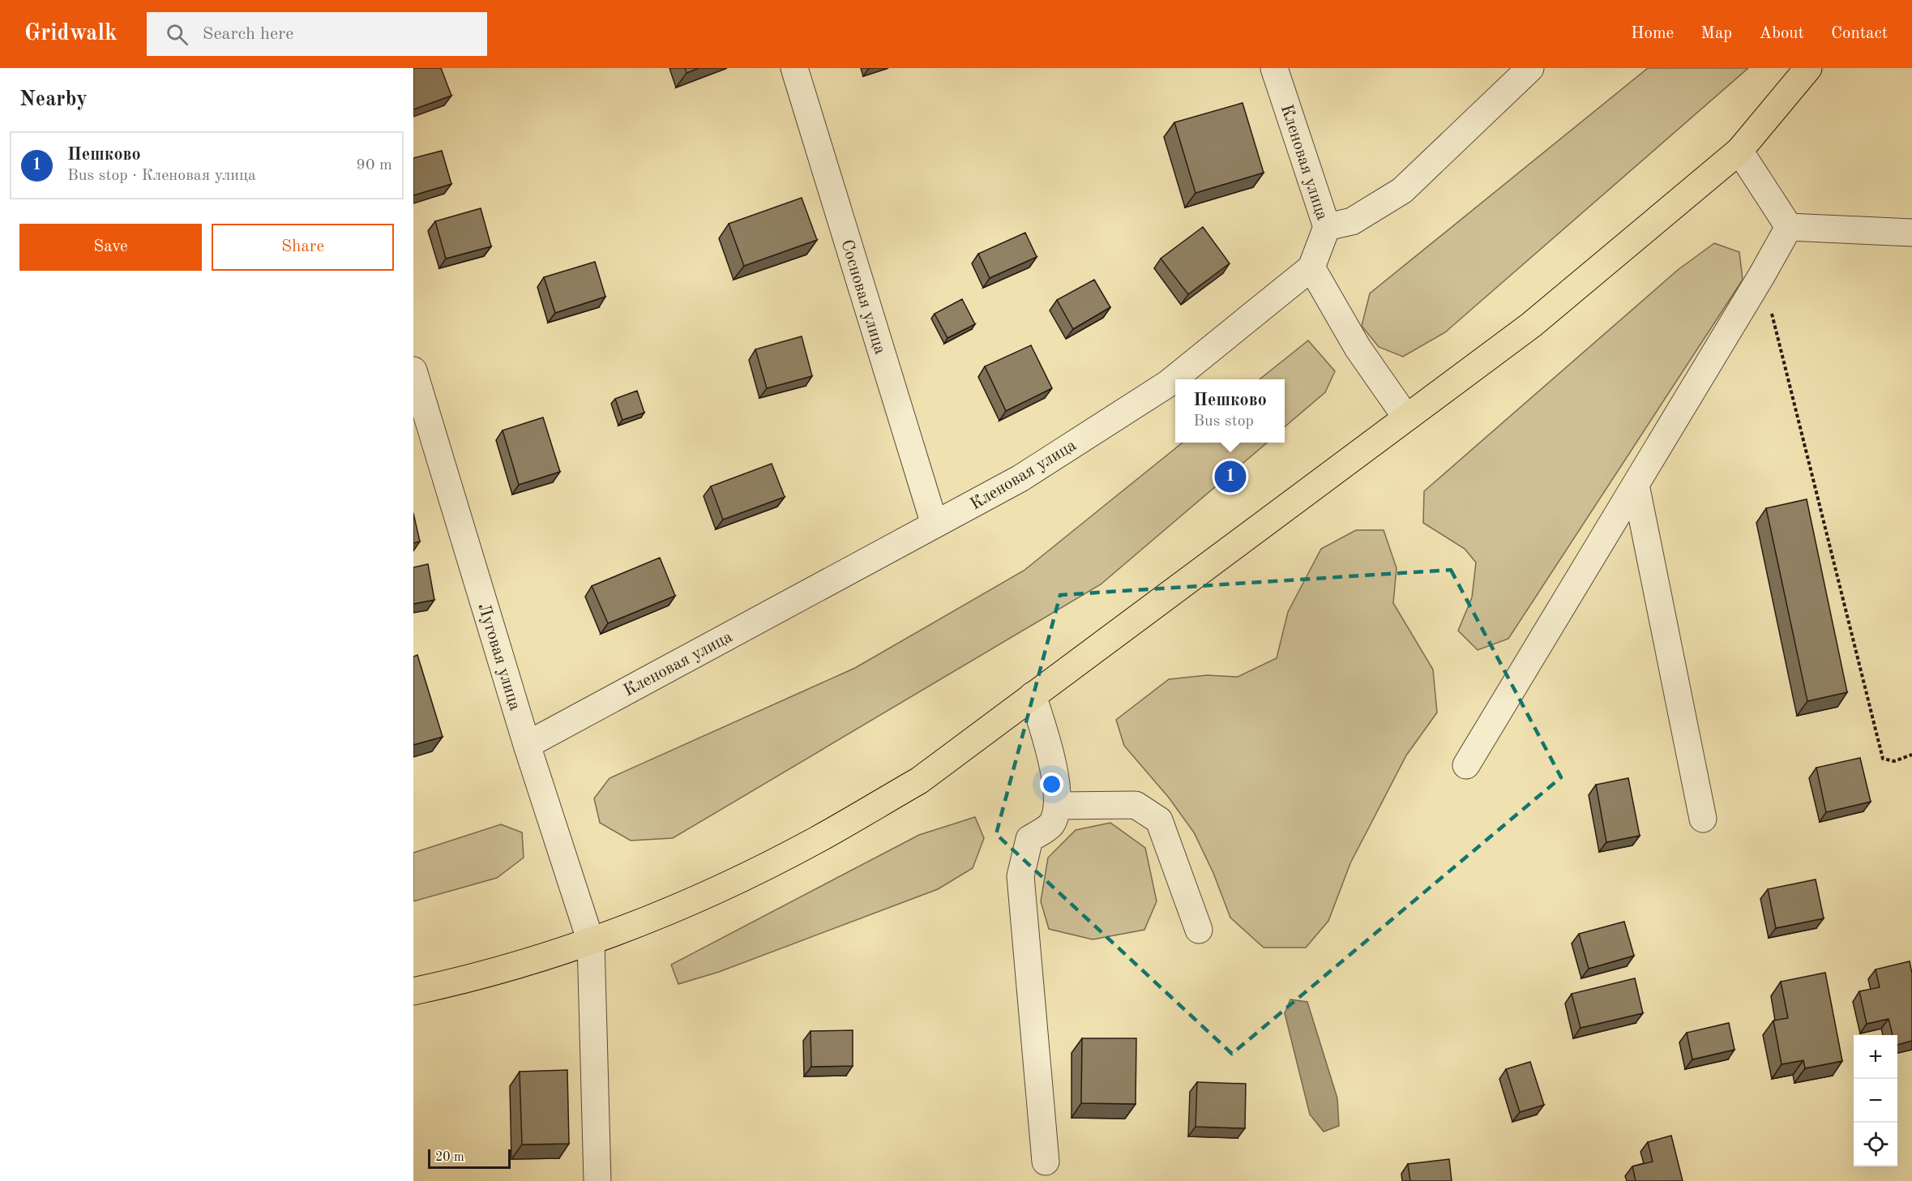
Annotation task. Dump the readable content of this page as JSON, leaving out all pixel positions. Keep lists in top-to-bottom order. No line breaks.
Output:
{"streets":{"street":["Кленовая улица","Сосновая улица","Луговая улица"]},"crossings":[["Кленовая улица","Сосновая улица"],["Кленовая улица","Луговая улица"]],"scale_bar":"20 m","page":{"header":"Gridwalk","search":"Search here","nav":["Home","Map","About","Contact"],"heading":"Nearby","list":[{"mark":"1","name":"Пешково","note":"Bus stop · Кленовая улица","value":"90 m"}],"buttons":["Save","Share"],"popup":["Пешково","Bus stop"],"pins":"1","map_buttons":["+","−"],"scale":"20 m"}}
